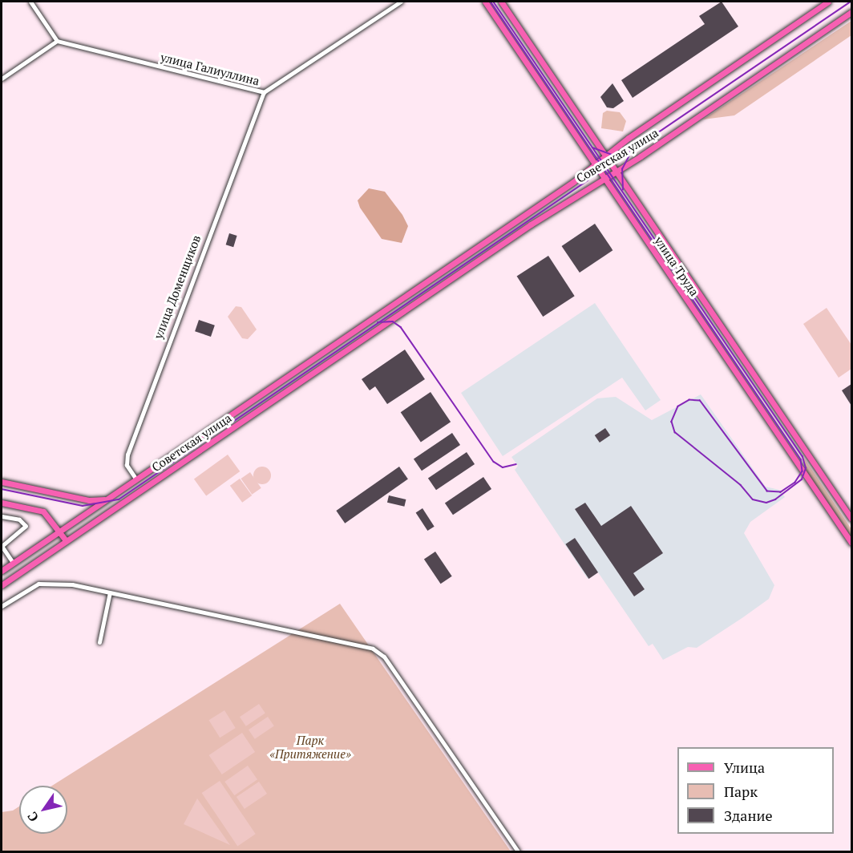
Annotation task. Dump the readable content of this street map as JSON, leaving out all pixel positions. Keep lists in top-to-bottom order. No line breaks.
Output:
{"streets":{"main road":["Советская улица","улица Труда","улица Доменщиков"],"street":["улица Галиуллина"]},"crossings":[["улица Галиуллина","улица Доменщиков"],["Советская улица","улица Труда"],["Советская улица","улица Доменщиков"]],"parks":["Парк «Притяжение»"],"legend":["Улица","Парк","Здание"],"north":"bottom left"}
